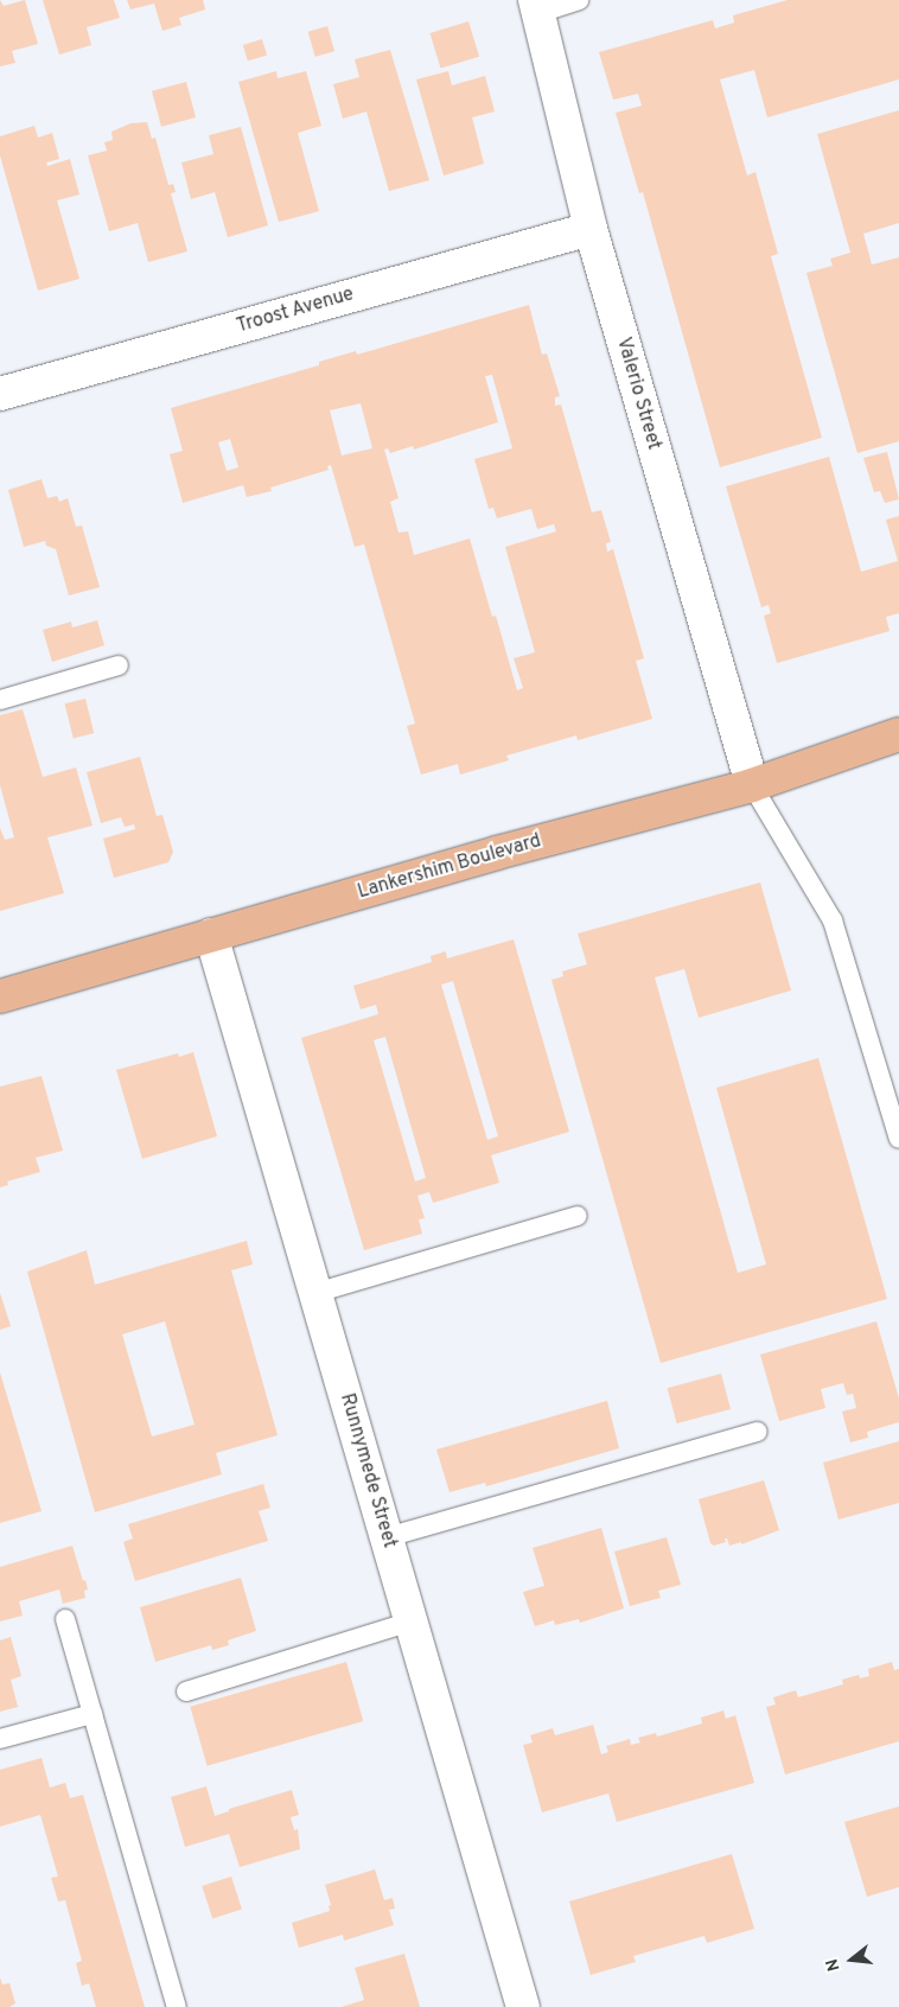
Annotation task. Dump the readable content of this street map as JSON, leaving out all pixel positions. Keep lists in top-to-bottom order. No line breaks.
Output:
{"streets":{"main road":["Lankershim Boulevard"],"street":["Troost Avenue","Valerio Street","Runnymede Street"]},"crossings":[["Troost Avenue","Valerio Street"],["Valerio Street","Lankershim Boulevard"],["Lankershim Boulevard","Runnymede Street"]],"north":"left"}
